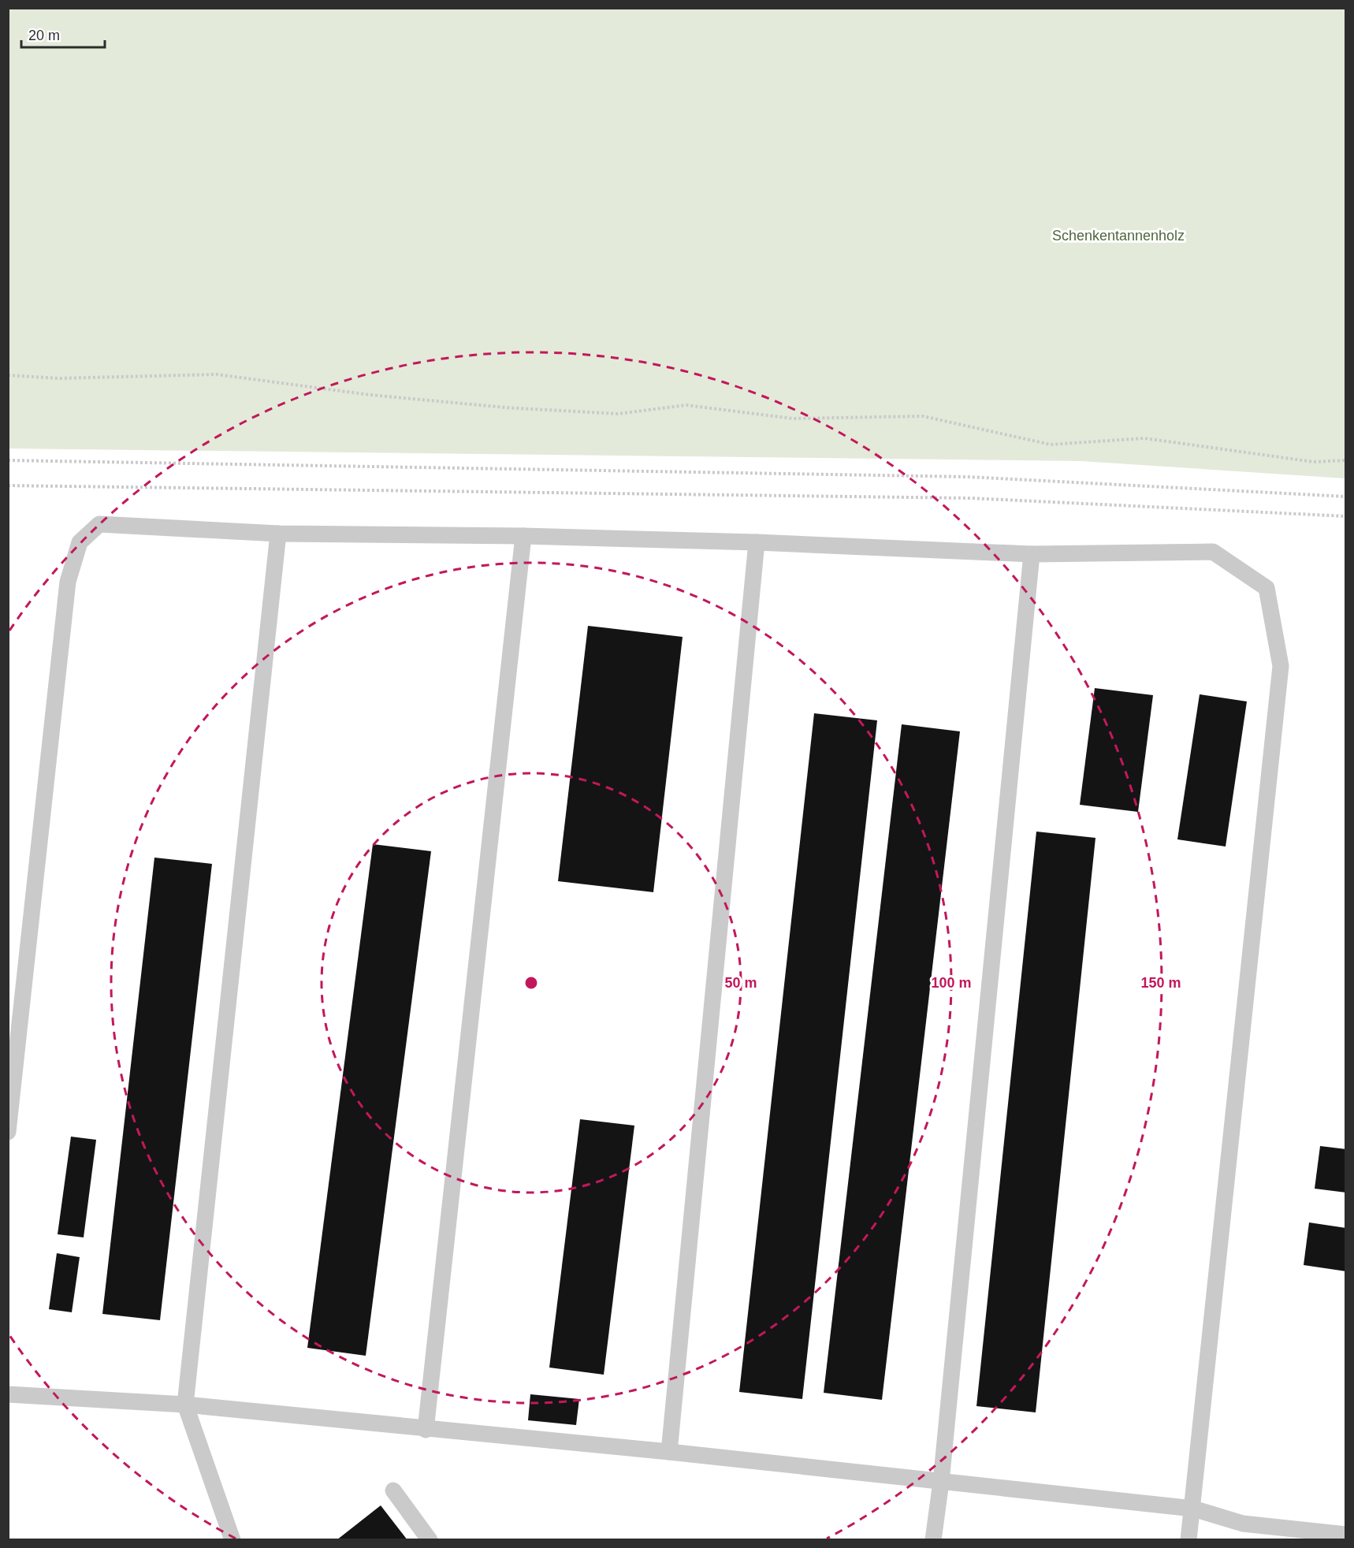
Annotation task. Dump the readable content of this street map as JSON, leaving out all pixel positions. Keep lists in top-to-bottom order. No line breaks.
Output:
{"parks":["Schenkentannenholz"],"scale_bar":"20 m","rings":["50 m","100 m","150 m"]}
